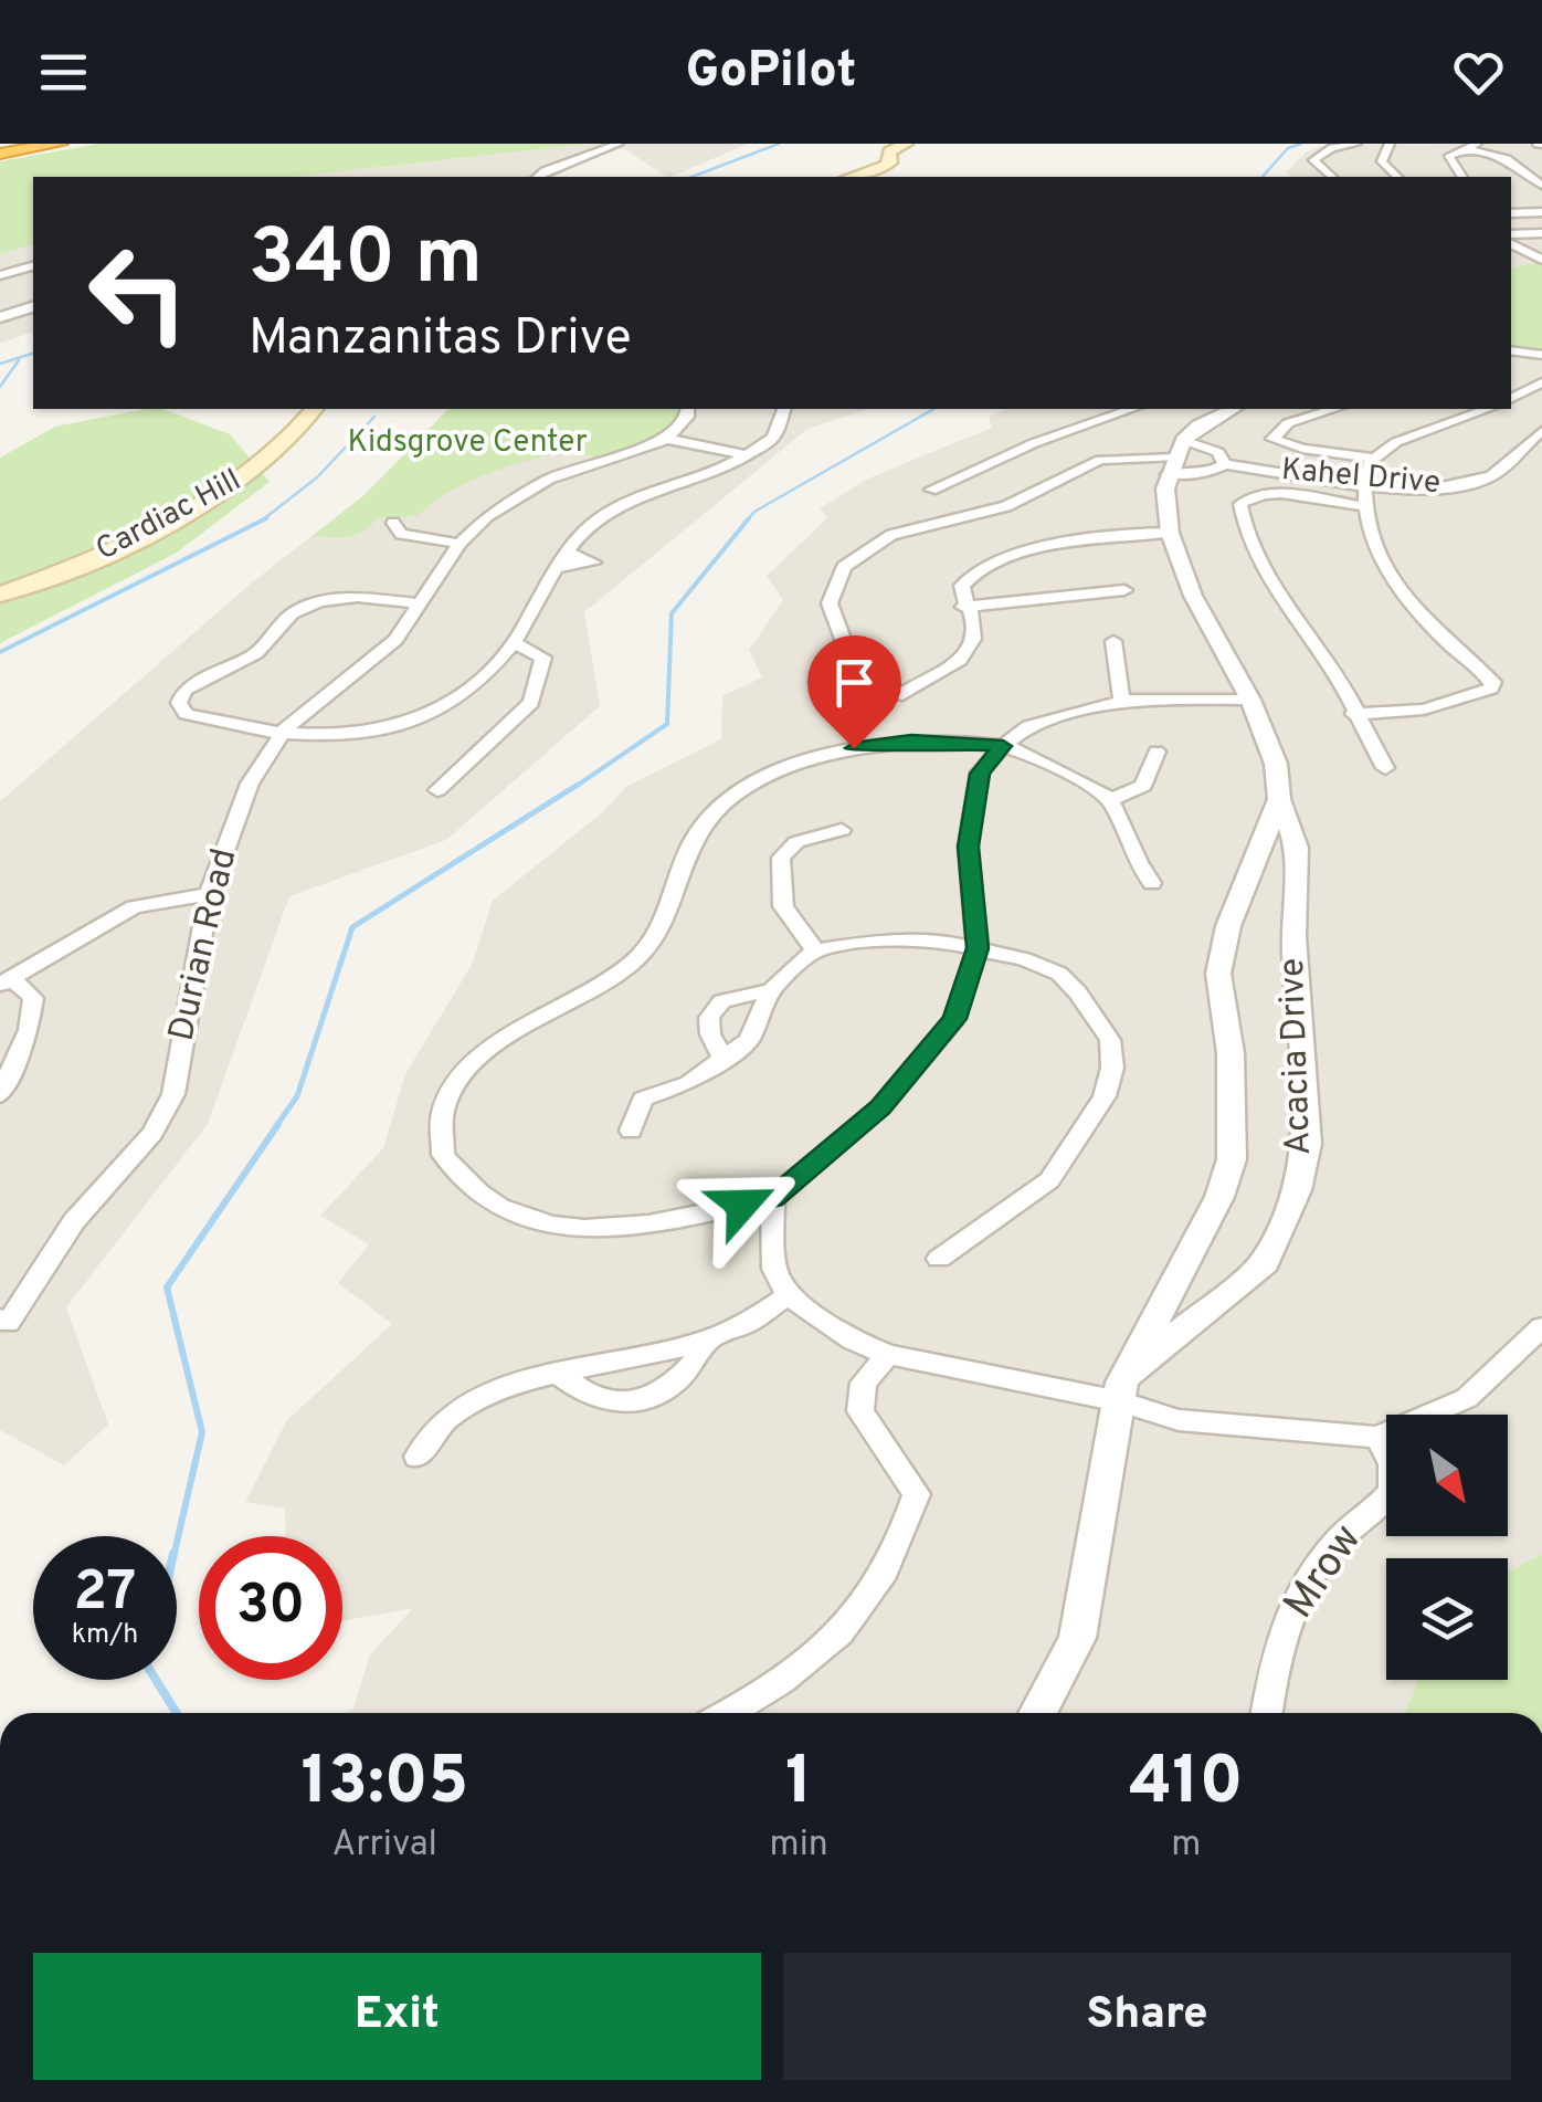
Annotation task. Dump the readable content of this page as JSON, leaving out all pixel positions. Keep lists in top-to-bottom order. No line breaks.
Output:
{"streets":{"main road":["Cardiac Hill"],"street":["Kahel Drive","Durian Road","Acacia Drive","Mrow"]},"parks":["Kidsgrove Center"],"north":"bottom right","page":{"header":"GoPilot","turn":["340 m","Manzanitas Drive"],"speed":"27 km/h","limit":"30","eta":["13:05","Arrival","1","min","410","m"],"buttons":["Exit","Share"]}}
